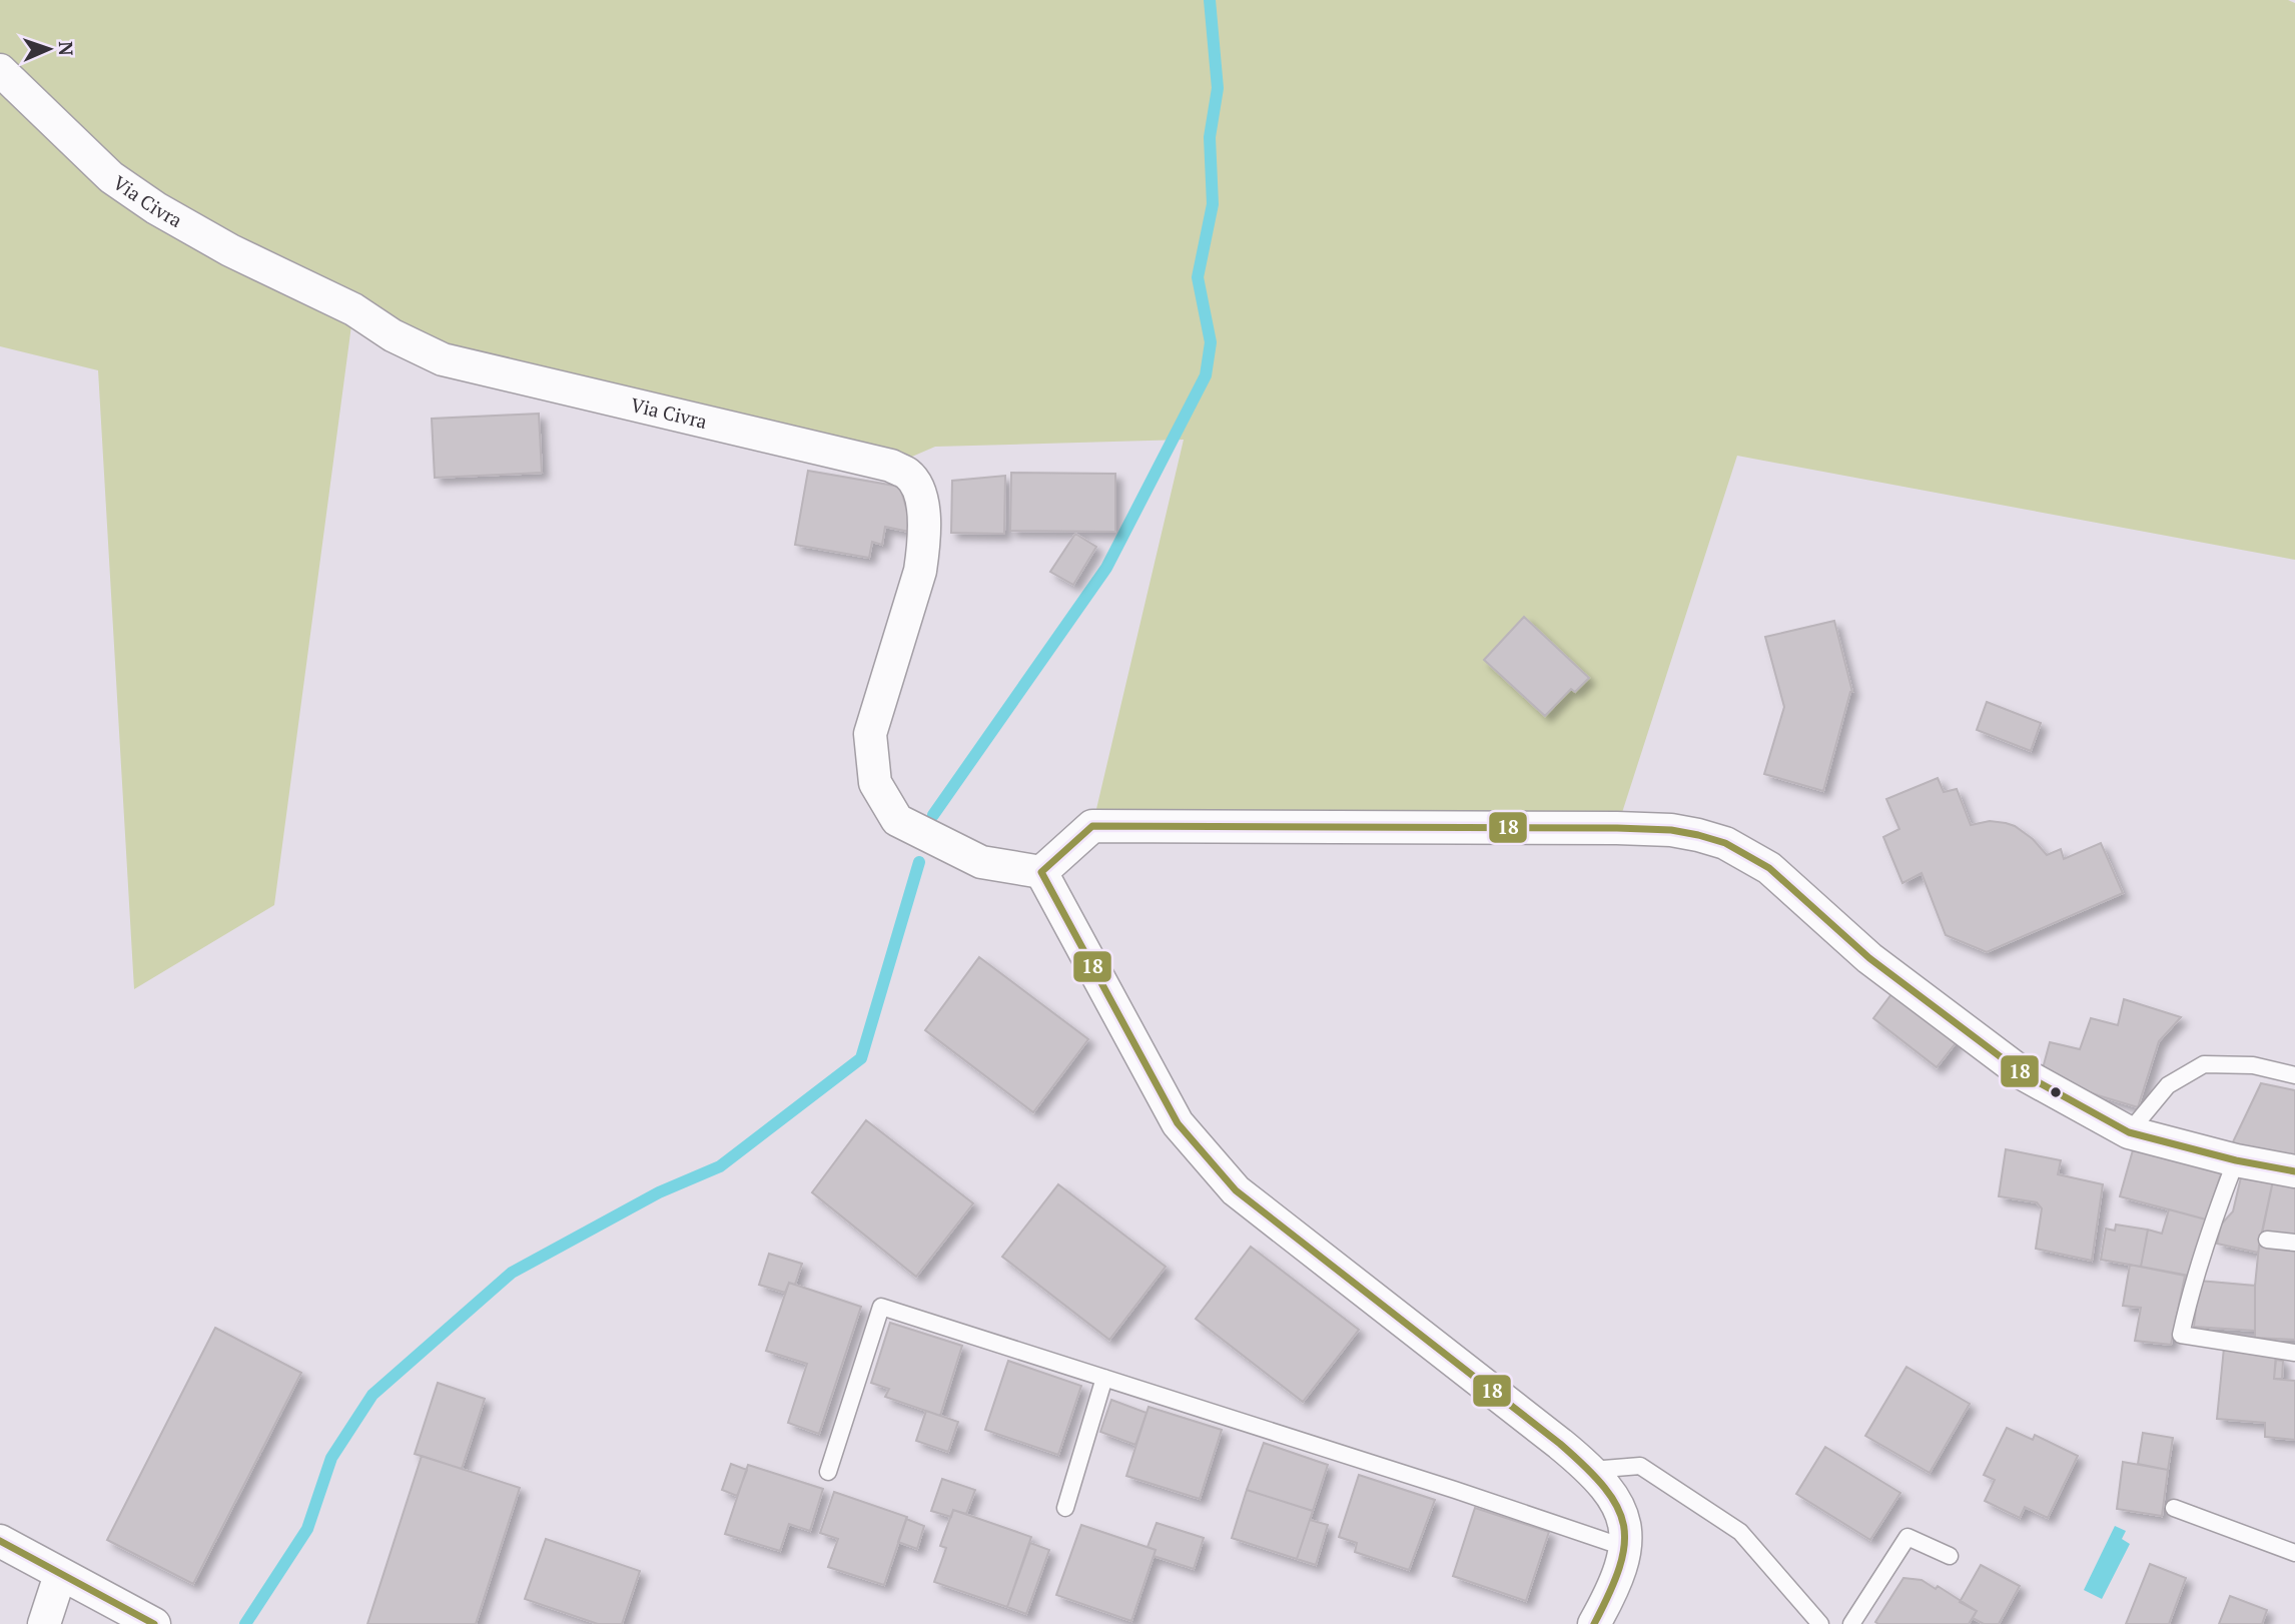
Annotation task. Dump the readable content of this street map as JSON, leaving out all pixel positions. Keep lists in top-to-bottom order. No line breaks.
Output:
{"streets":{"street":["Via Civra"]},"lines":["transit line 18"],"north":"right"}
